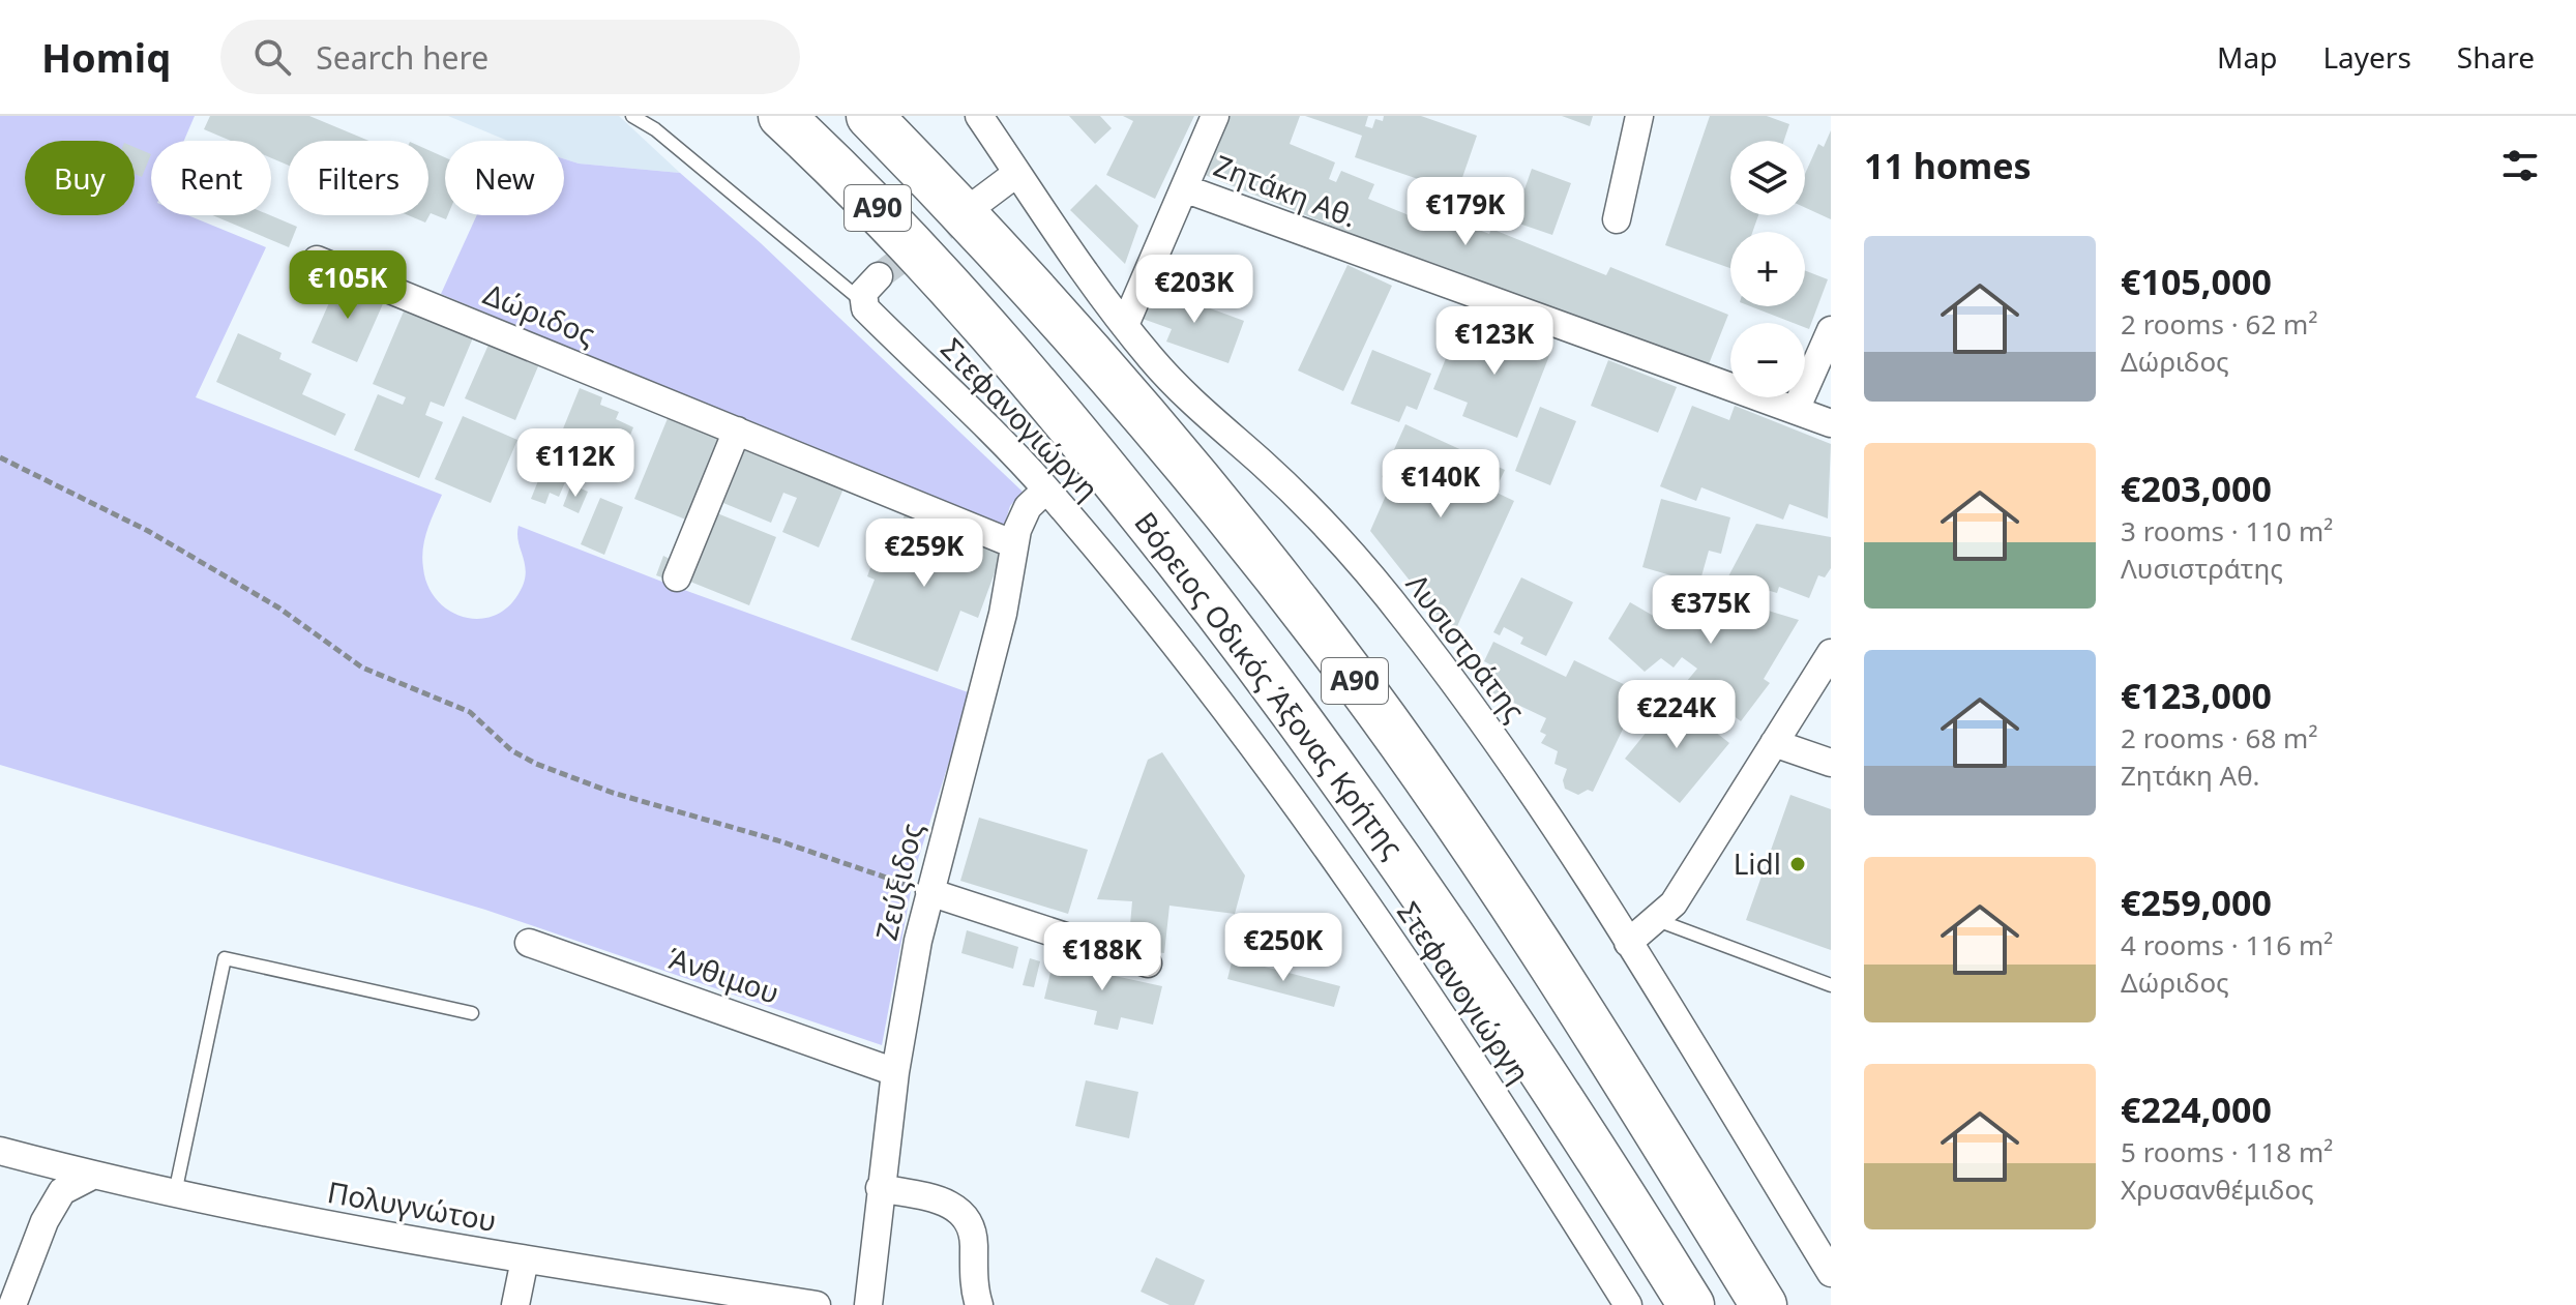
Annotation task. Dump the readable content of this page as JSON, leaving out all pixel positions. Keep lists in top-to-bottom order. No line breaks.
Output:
{"streets":{"highway":["Α90","Βόρειος Οδικός Άξονας Κρήτης"],"street":["Ζητάκη Αθ.","Δώριδος","Στεφανογιώργη","Λυσιστράτης","Ζεύξιδος","Άνθιμου","Πολυγνώτου"]},"crossings":[["Δώριδος","Ζεύξιδος"],["Στεφανογιώργη","Ζεύξιδος"],["Ζεύξιδος","Άνθιμου"]],"places":["Lidl"],"page":{"header":"Homiq","search":"Search here","nav":["Map","Layers","Share"],"heading":"11 homes","map_buttons":["+","−"],"chip":["Buy","Rent","Filters","New"],"price":["€179K","€105K","€203K","€123K","€112K","€140K","€259K","€375K","€224K","€250K","€188K"],"list":[{"name":"€105,000","note":"2 rooms · 62 m² · Δώριδος"},{"name":"€203,000","note":"3 rooms · 110 m² · Λυσιστράτης"},{"name":"€123,000","note":"2 rooms · 68 m² · Ζητάκη Αθ."},{"name":"€259,000","note":"4 rooms · 116 m² · Δώριδος"},{"name":"€224,000","note":"5 rooms · 118 m² · Χρυσανθέμιδος"}]}}
